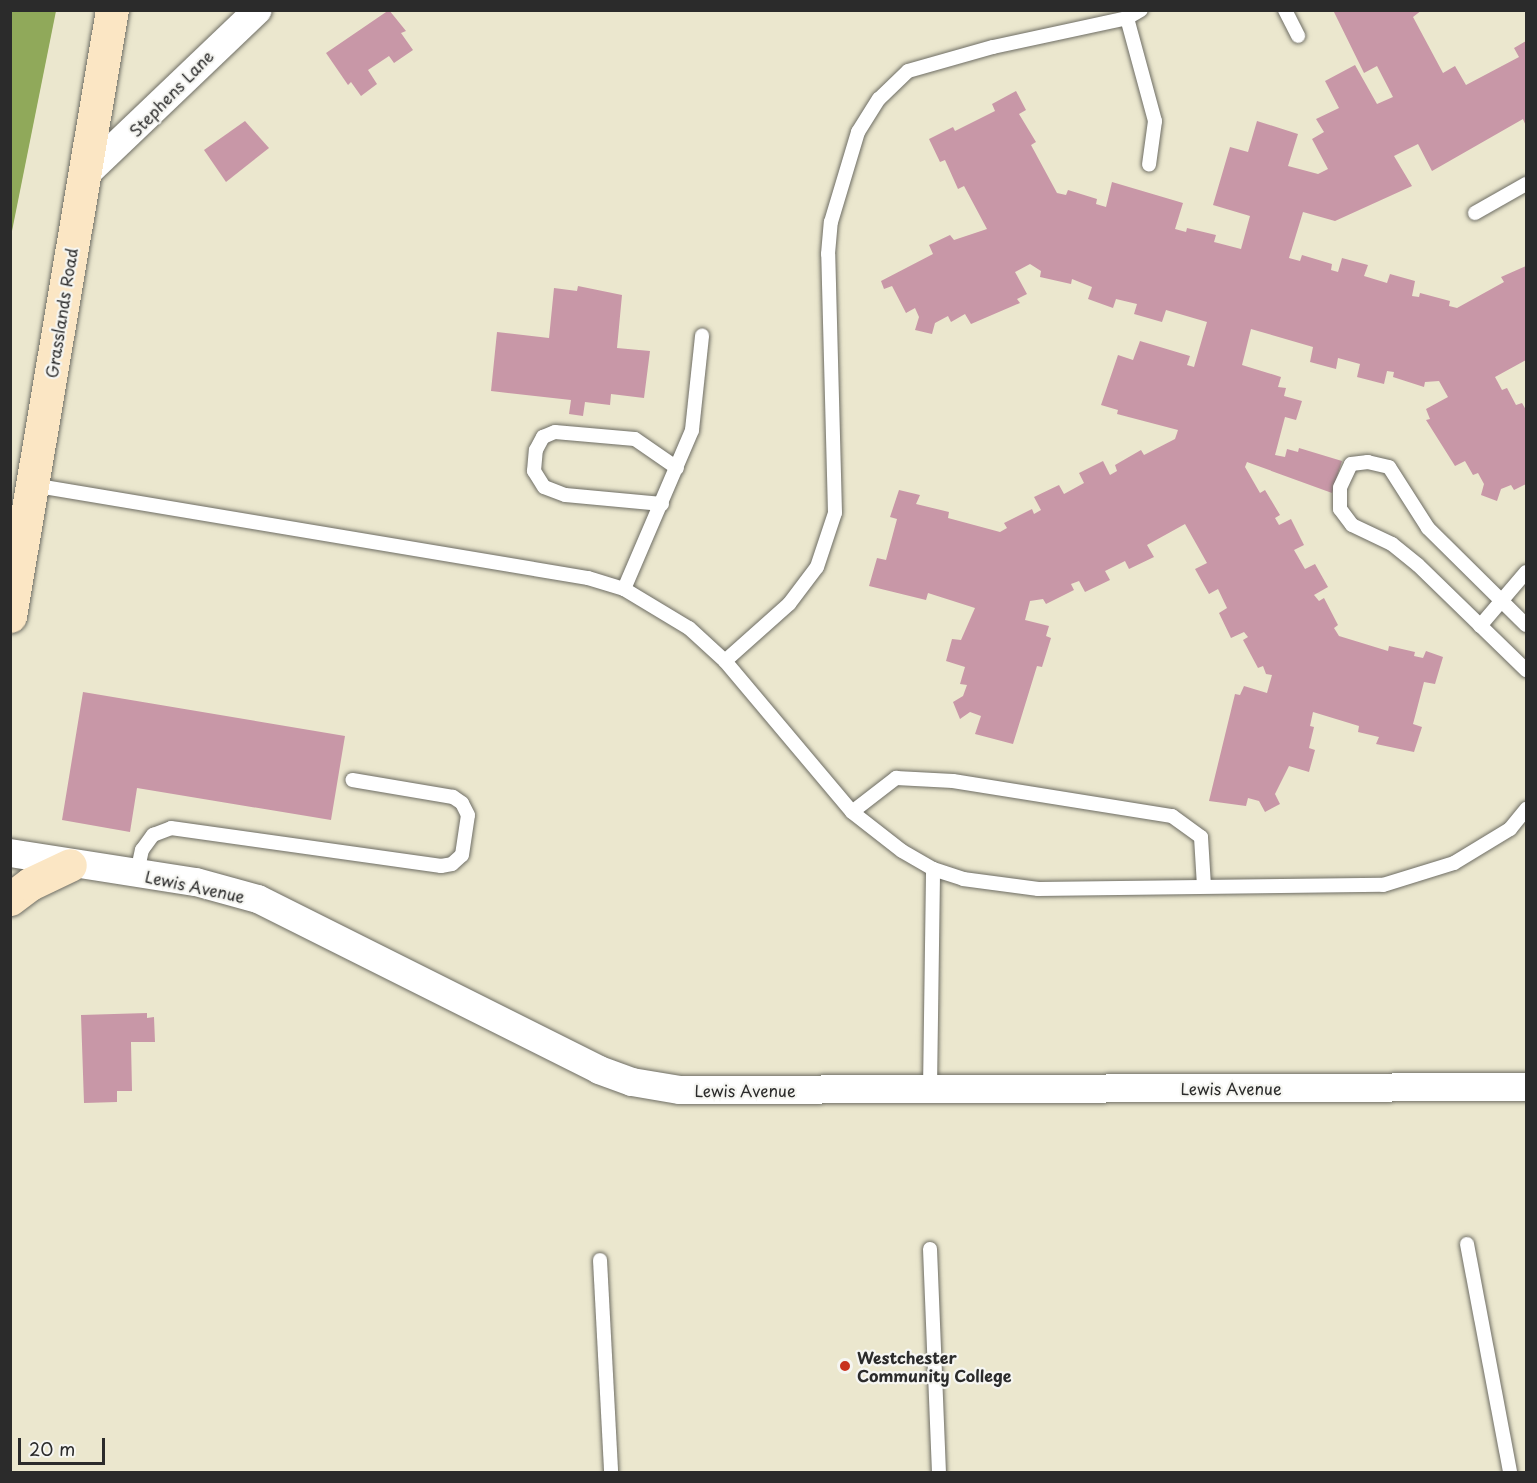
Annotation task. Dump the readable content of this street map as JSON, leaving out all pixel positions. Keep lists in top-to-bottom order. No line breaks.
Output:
{"streets":{"main road":["Grasslands Road"],"street":["Stephens Lane","Lewis Avenue"]},"crossings":[["Stephens Lane","Grasslands Road"]],"places":["Westchester Community College"],"scale_bar":"20 m"}
